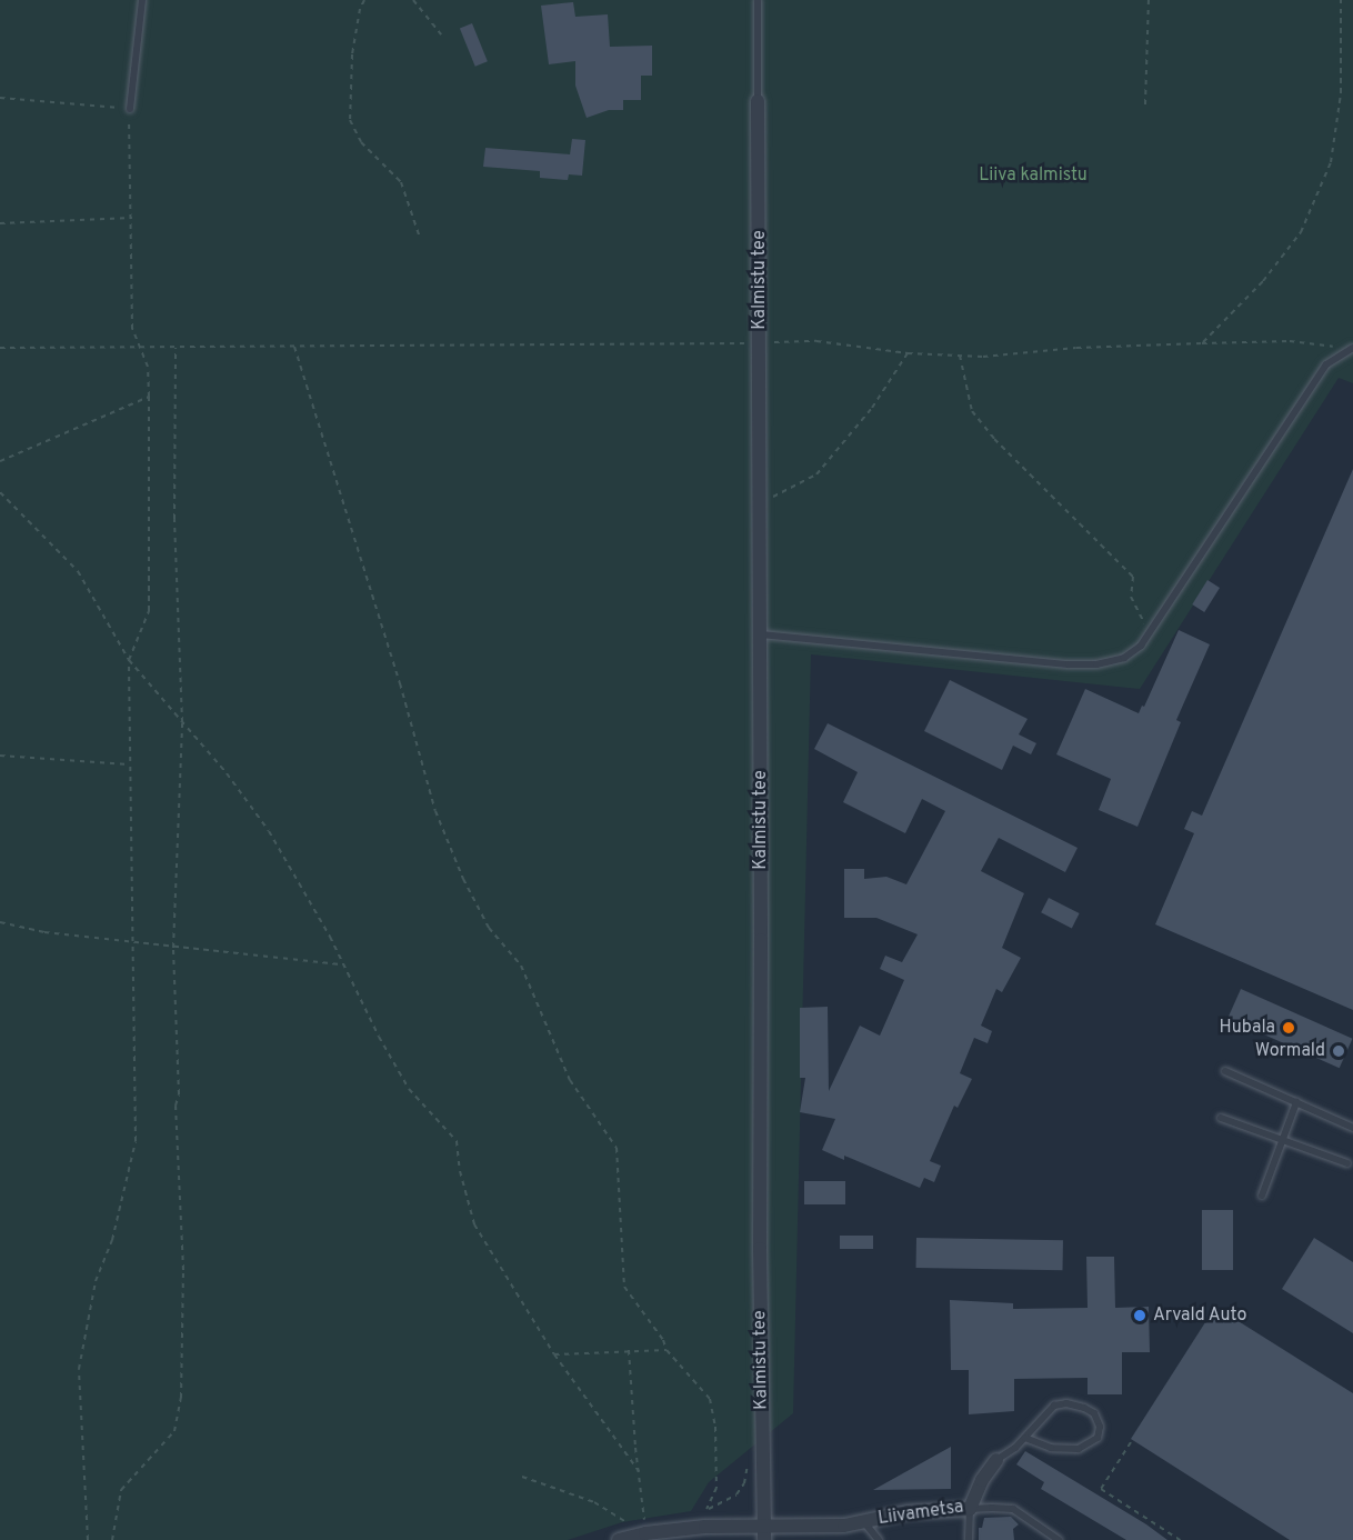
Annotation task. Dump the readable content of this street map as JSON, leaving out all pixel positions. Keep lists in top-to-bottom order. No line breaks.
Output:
{"streets":{"street":["Kalmistu tee","Liivametsa"]},"crossings":[["Kalmistu tee","Liivametsa"]],"parks":["Liiva kalmistu"],"places":["Hubala","Wormald","Arvald Auto"]}
